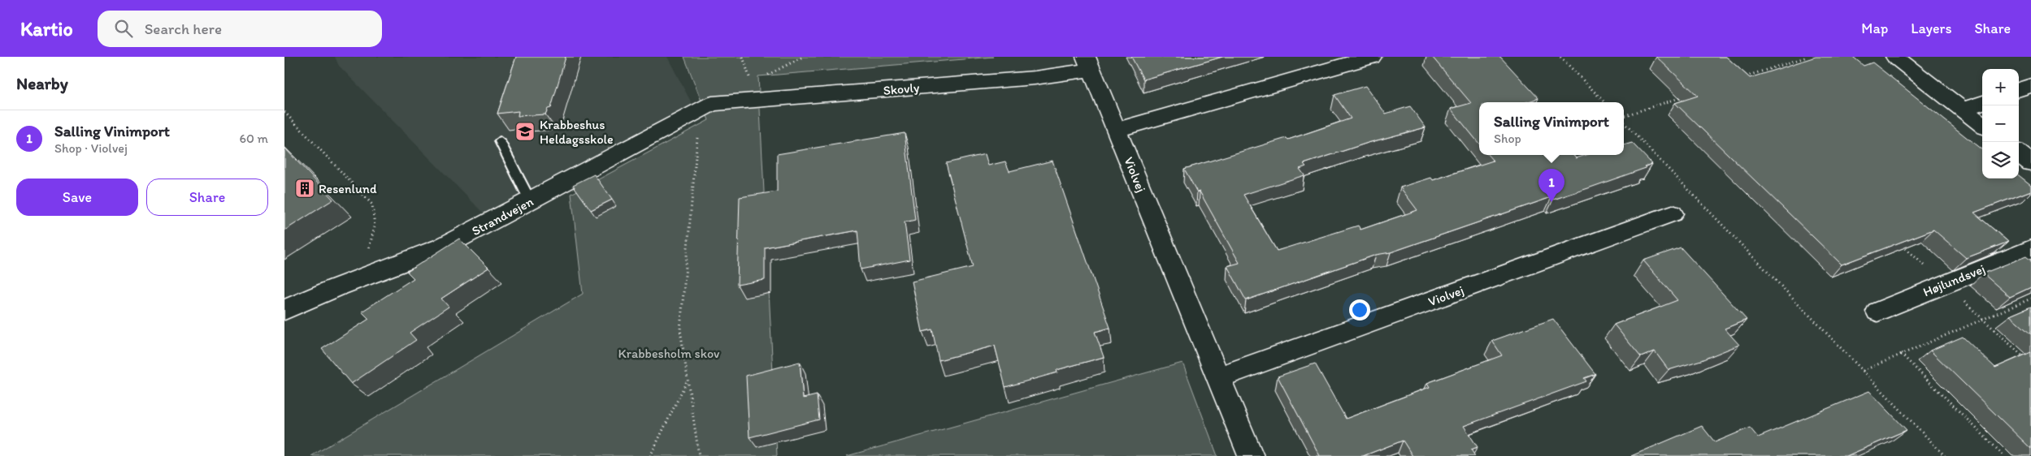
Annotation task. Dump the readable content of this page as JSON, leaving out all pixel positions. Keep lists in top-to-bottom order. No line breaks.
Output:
{"streets":{"street":["Skovly","Violvej","Strandvejen","Højlundsvej"]},"crossings":[["Skovly","Violvej"],["Skovly","Strandvejen"]],"parks":["Krabbesholm skov"],"places":{"school or university":["Krabbeshus Heldagsskole"],"building":["Resenlund"]},"page":{"header":"Kartio","search":"Search here","nav":["Map","Layers","Share"],"heading":"Nearby","map_buttons":["+","−"],"popup":["Salling Vinimport","Shop"],"list":[{"mark":"1","name":"Salling Vinimport","note":"Shop · Violvej","value":"60 m"}],"buttons":["Save","Share"],"pins":"1"}}
